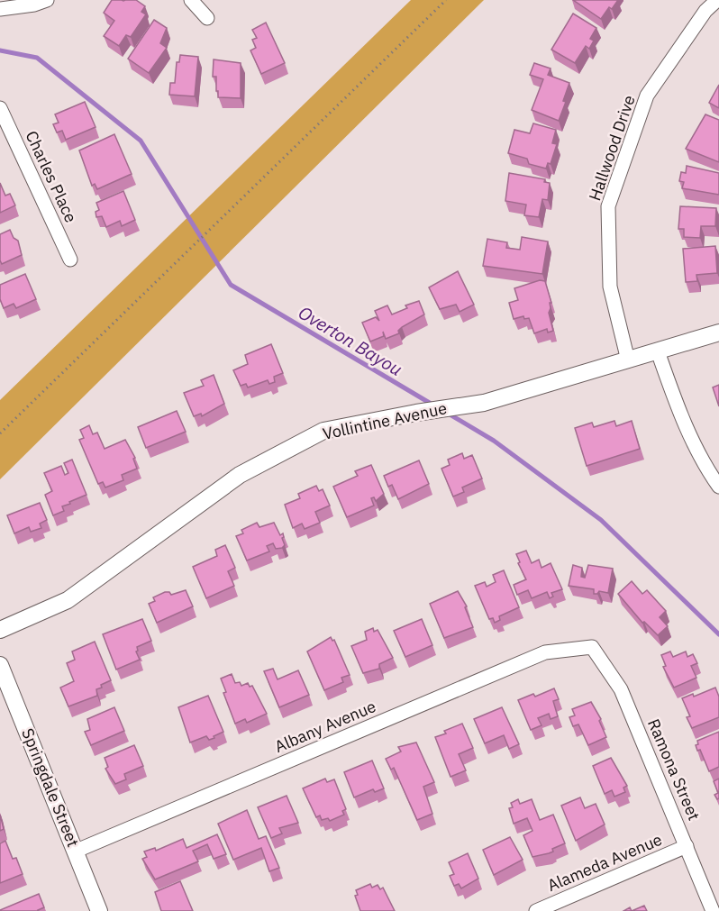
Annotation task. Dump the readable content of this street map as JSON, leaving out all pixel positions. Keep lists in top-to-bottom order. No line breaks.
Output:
{"streets":{"street":["Hallwood Drive","Charles Place","Vollintine Avenue","Albany Avenue","Ramona Street","Springdale Street","Alameda Avenue"]},"crossings":[["Hallwood Drive","Vollintine Avenue"],["Albany Avenue","Ramona Street"],["Albany Avenue","Springdale Street"],["Ramona Street","Alameda Avenue"]],"water":["Overton Bayou"]}
